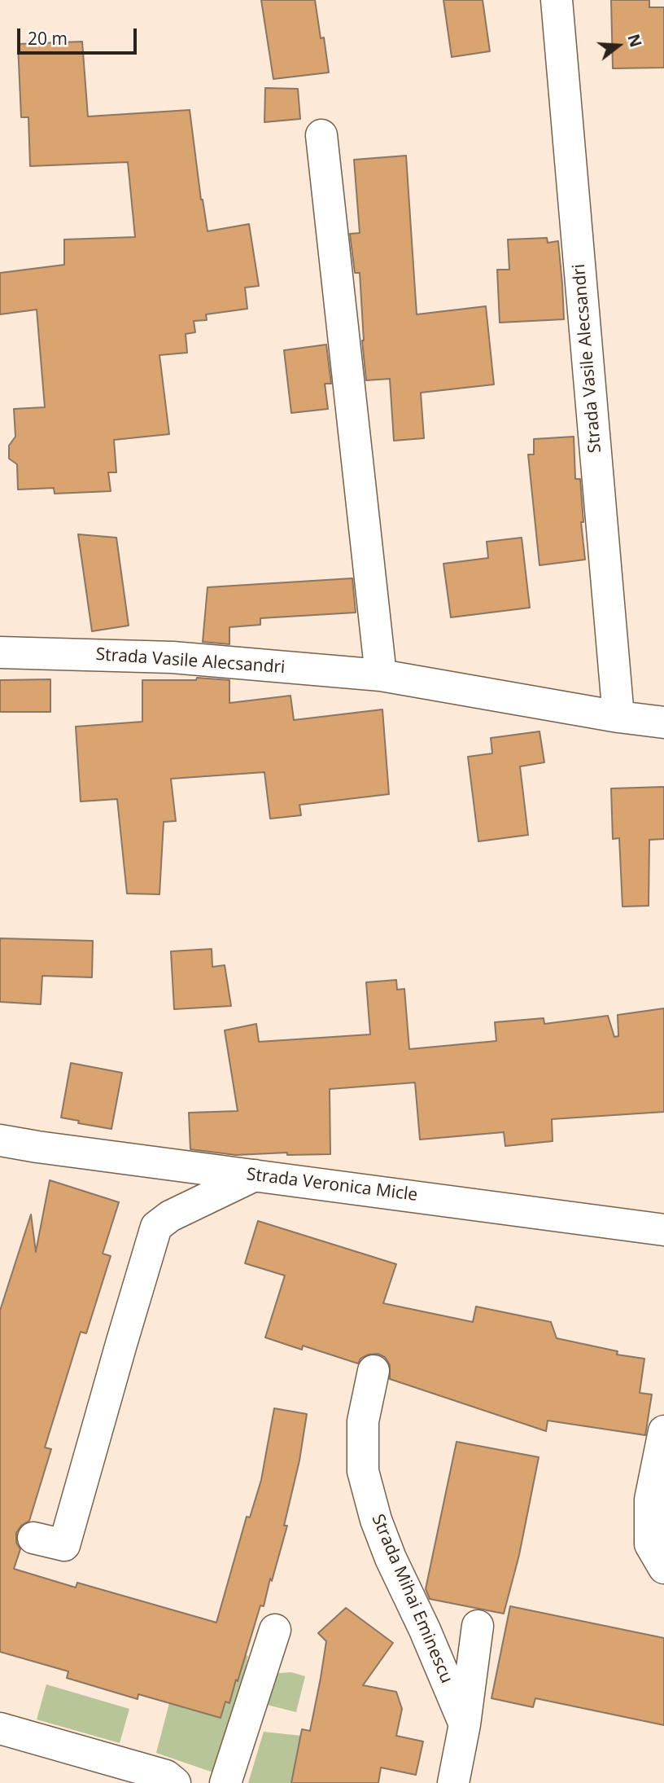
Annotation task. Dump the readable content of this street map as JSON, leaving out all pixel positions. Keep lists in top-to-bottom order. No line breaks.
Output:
{"streets":{"street":["Strada Vasile Alecsandri","Strada Veronica Micle","Strada Mihai Eminescu"]},"scale_bar":"20 m","north":"right"}
